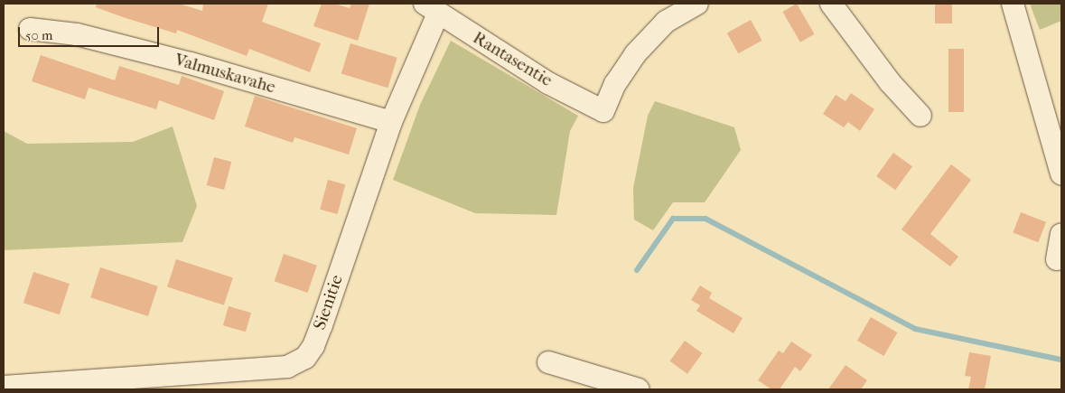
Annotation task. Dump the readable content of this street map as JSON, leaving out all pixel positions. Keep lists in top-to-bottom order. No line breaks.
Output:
{"streets":{"street":["Rantasentie","Valmuskavahe","Sienitie"]},"crossings":[["Rantasentie","Sienitie"],["Valmuskavahe","Sienitie"]],"scale_bar":"50 m"}
